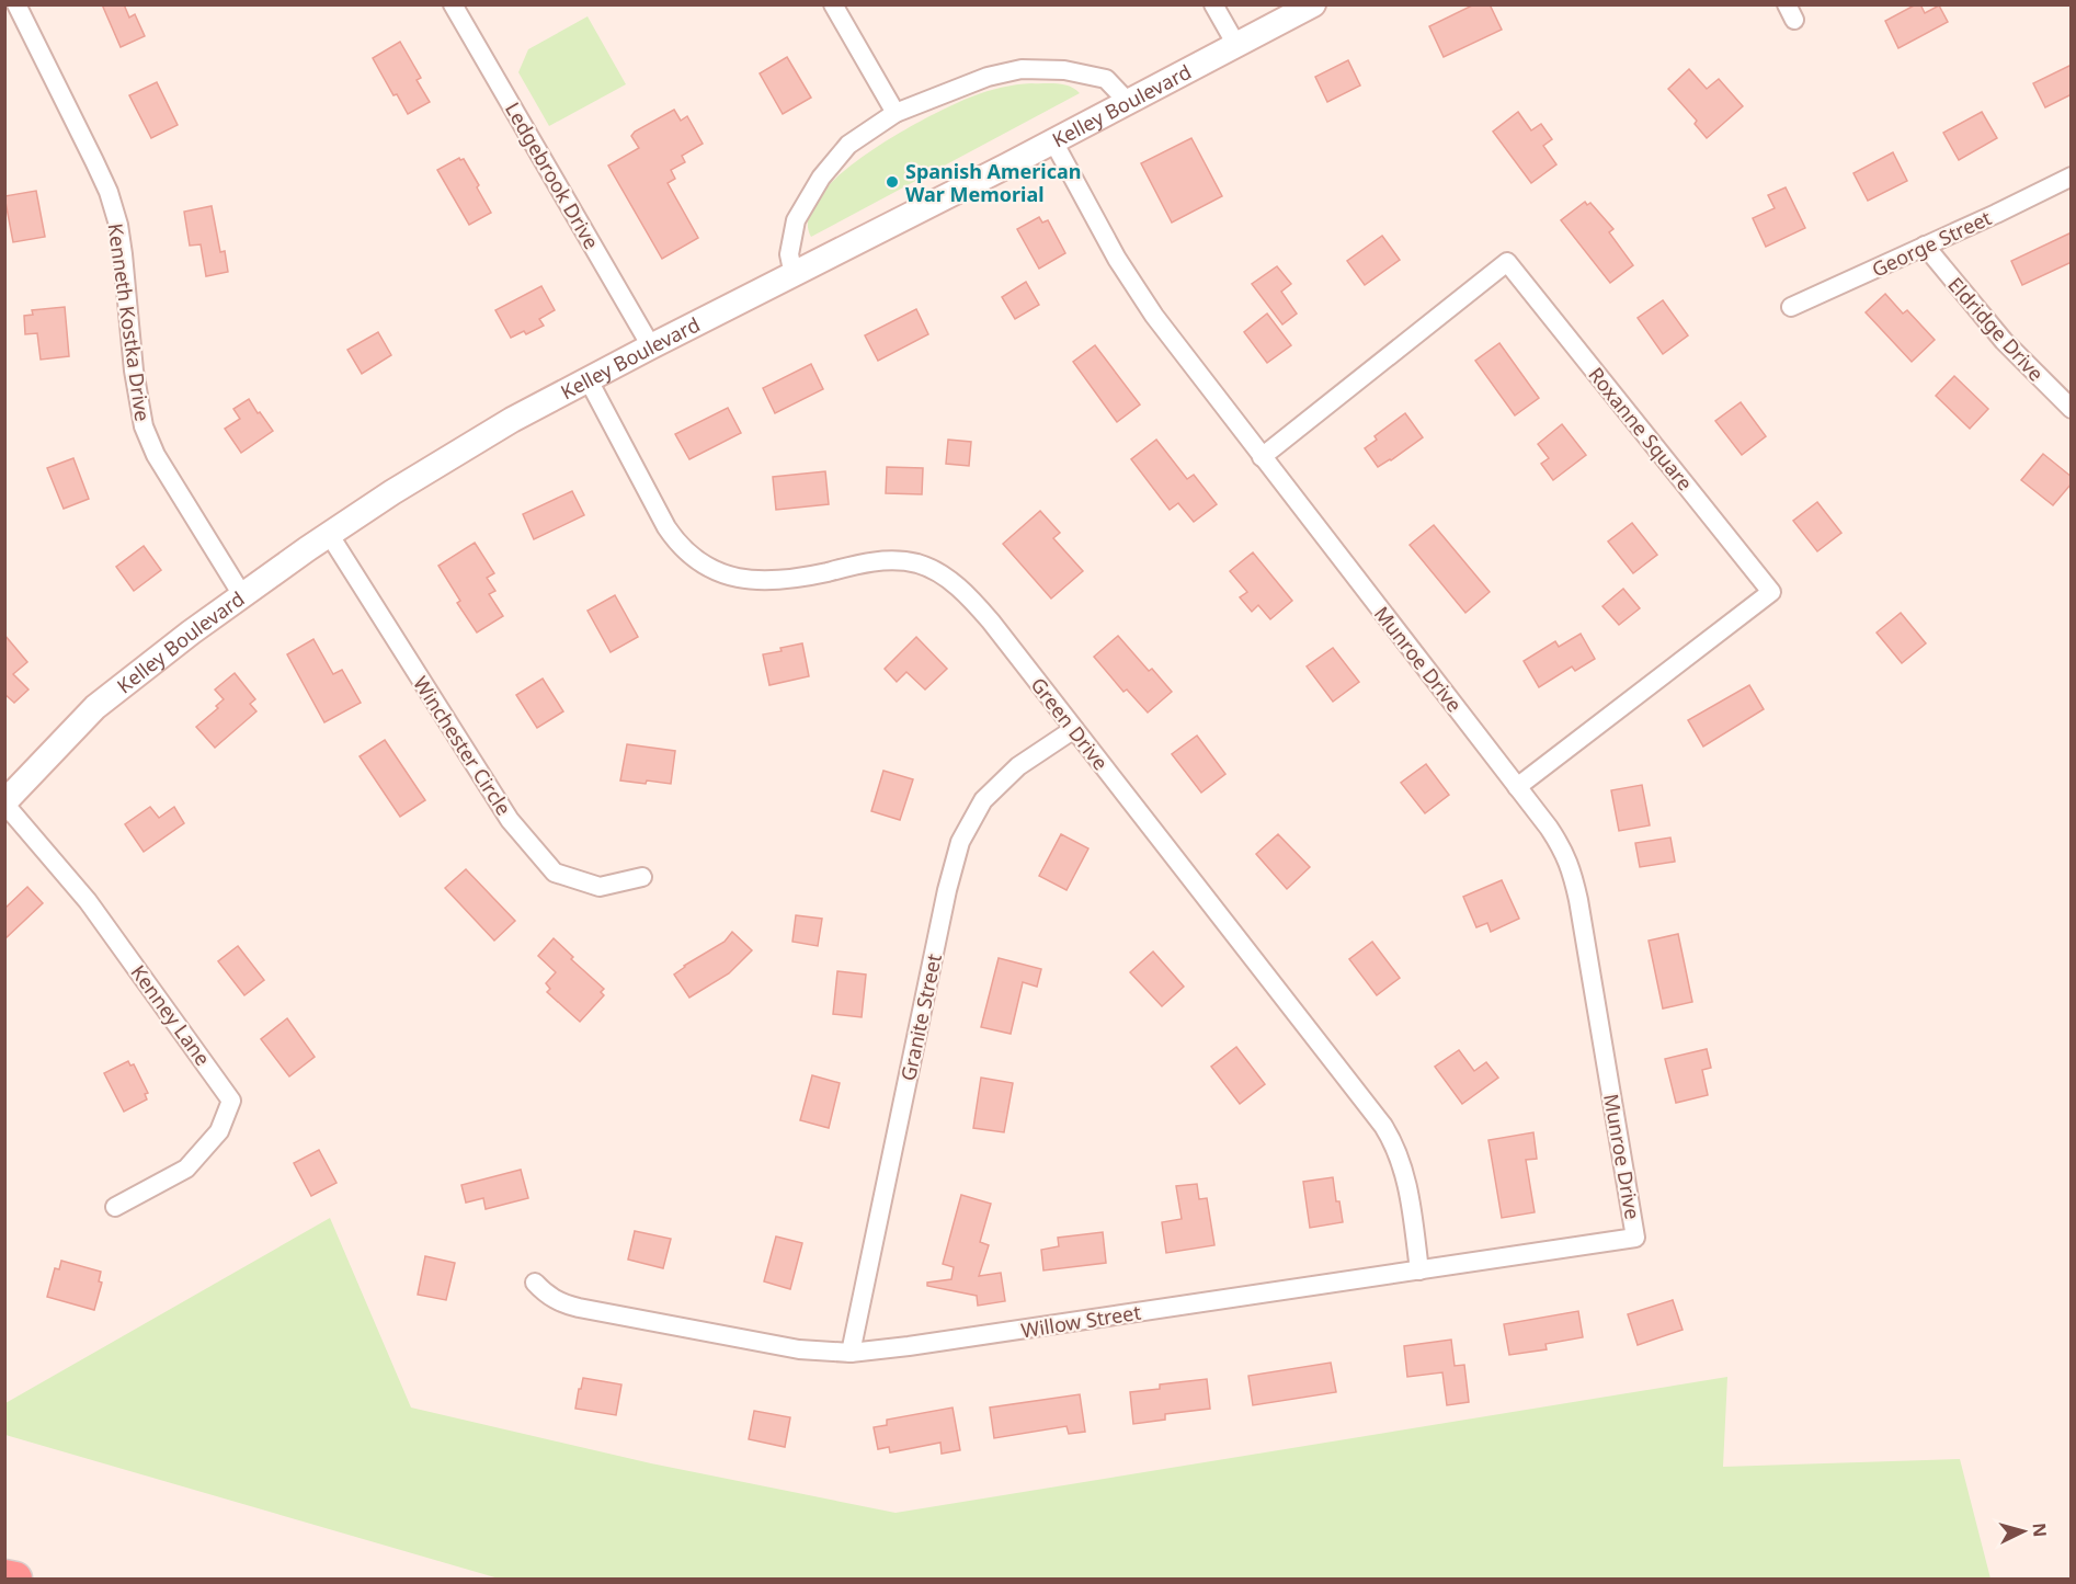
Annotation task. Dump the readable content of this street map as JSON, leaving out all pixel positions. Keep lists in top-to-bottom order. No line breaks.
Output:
{"streets":{"main road":["Kelley Boulevard"],"street":["Ledgebrook Drive","George Street","Kenneth Kostka Drive","Eldridge Drive","Roxanne Square","Munroe Drive","Green Drive","Winchester Circle","Kenney Lane","Granite Street","Willow Street"]},"crossings":[["Kelley Boulevard","Ledgebrook Drive"],["Kelley Boulevard","Kenneth Kostka Drive"],["Kelley Boulevard","Munroe Drive"],["Kelley Boulevard","Green Drive"],["Kelley Boulevard","Winchester Circle"],["Kelley Boulevard","Kenney Lane"],["George Street","Eldridge Drive"],["Roxanne Square","Munroe Drive"],["Munroe Drive","Willow Street"],["Green Drive","Granite Street"],["Green Drive","Willow Street"],["Granite Street","Willow Street"]],"places":["Spanish American War Memorial"],"north":"right"}
